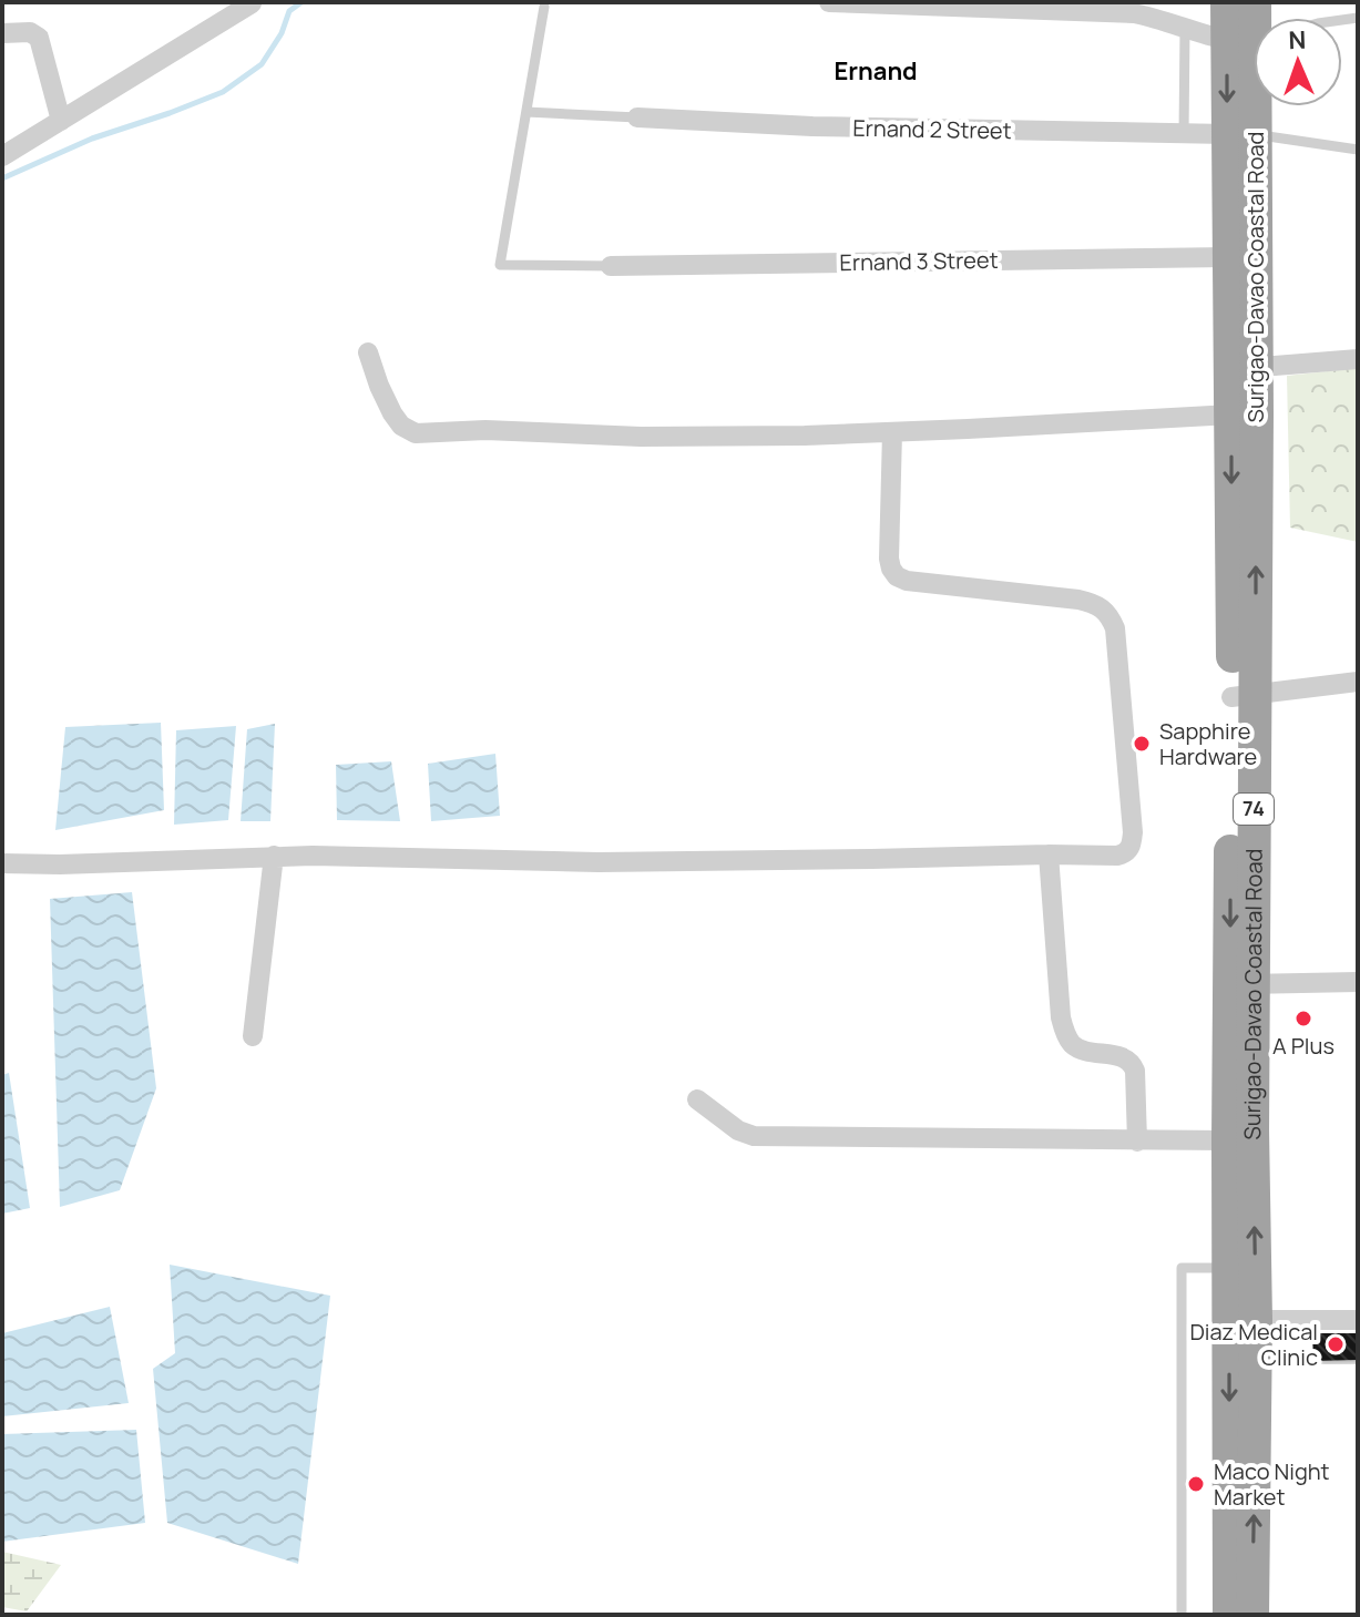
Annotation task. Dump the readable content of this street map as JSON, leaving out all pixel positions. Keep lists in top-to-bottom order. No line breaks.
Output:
{"streets":{"highway":["Surigao-Davao Coastal Road","74"],"street":["Ernand 2 Street","Ernand 3 Street"]},"crossings":[["Ernand 2 Street","Surigao-Davao Coastal Road"],["Ernand 3 Street","Surigao-Davao Coastal Road"]],"districts":["Ernand"],"places":["Sapphire Hardware","A Plus","Diaz Medical Clinic","Maco Night Market"],"north":"top"}
